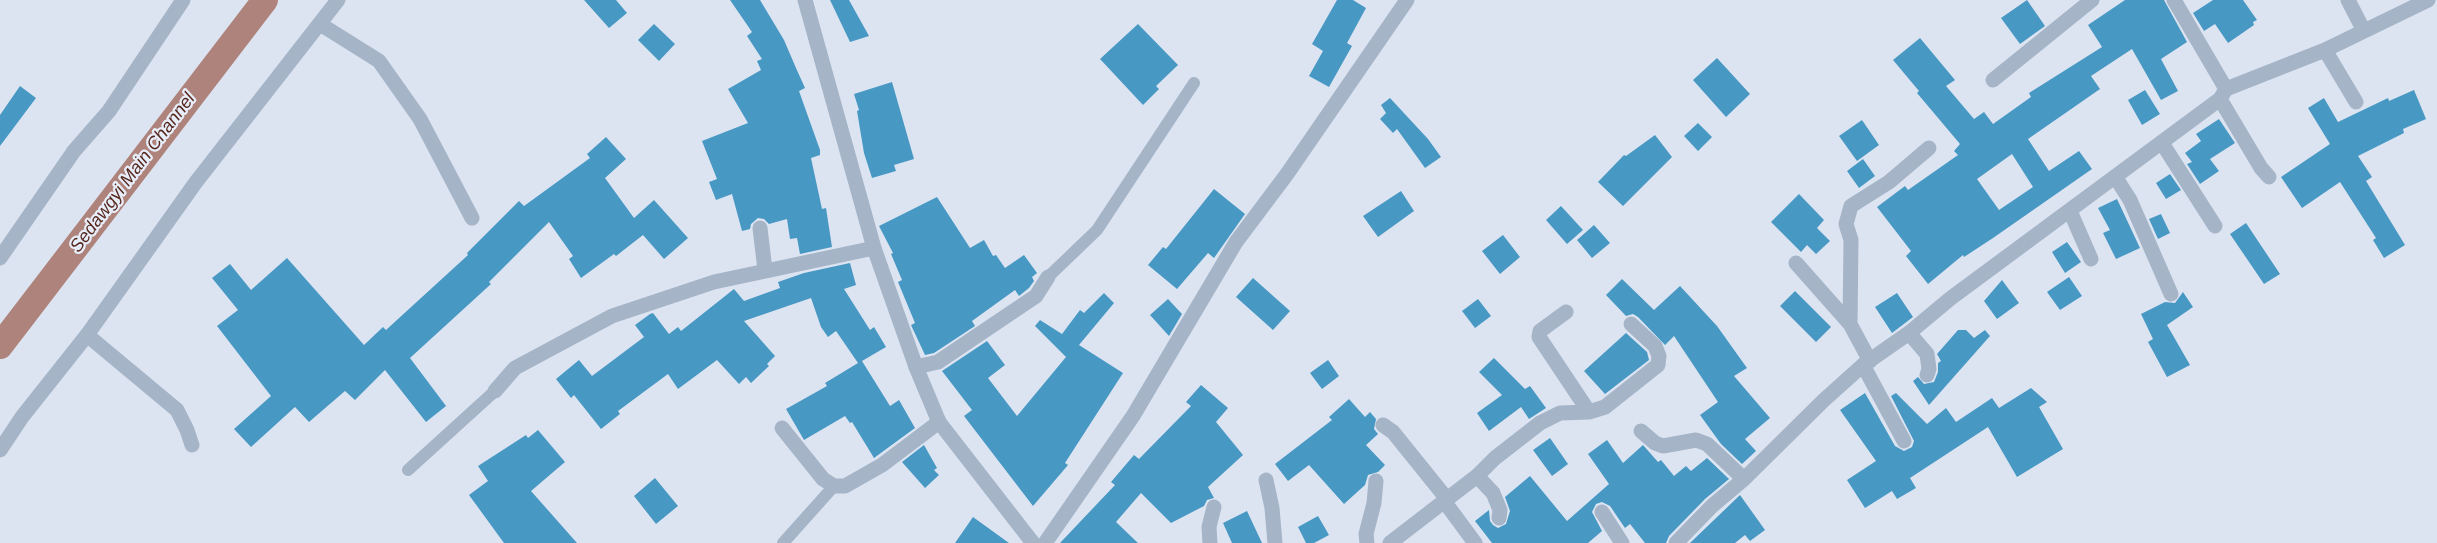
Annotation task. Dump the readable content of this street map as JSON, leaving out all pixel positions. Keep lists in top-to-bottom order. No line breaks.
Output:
{"water":["Sedawgyi Main Channel"]}
